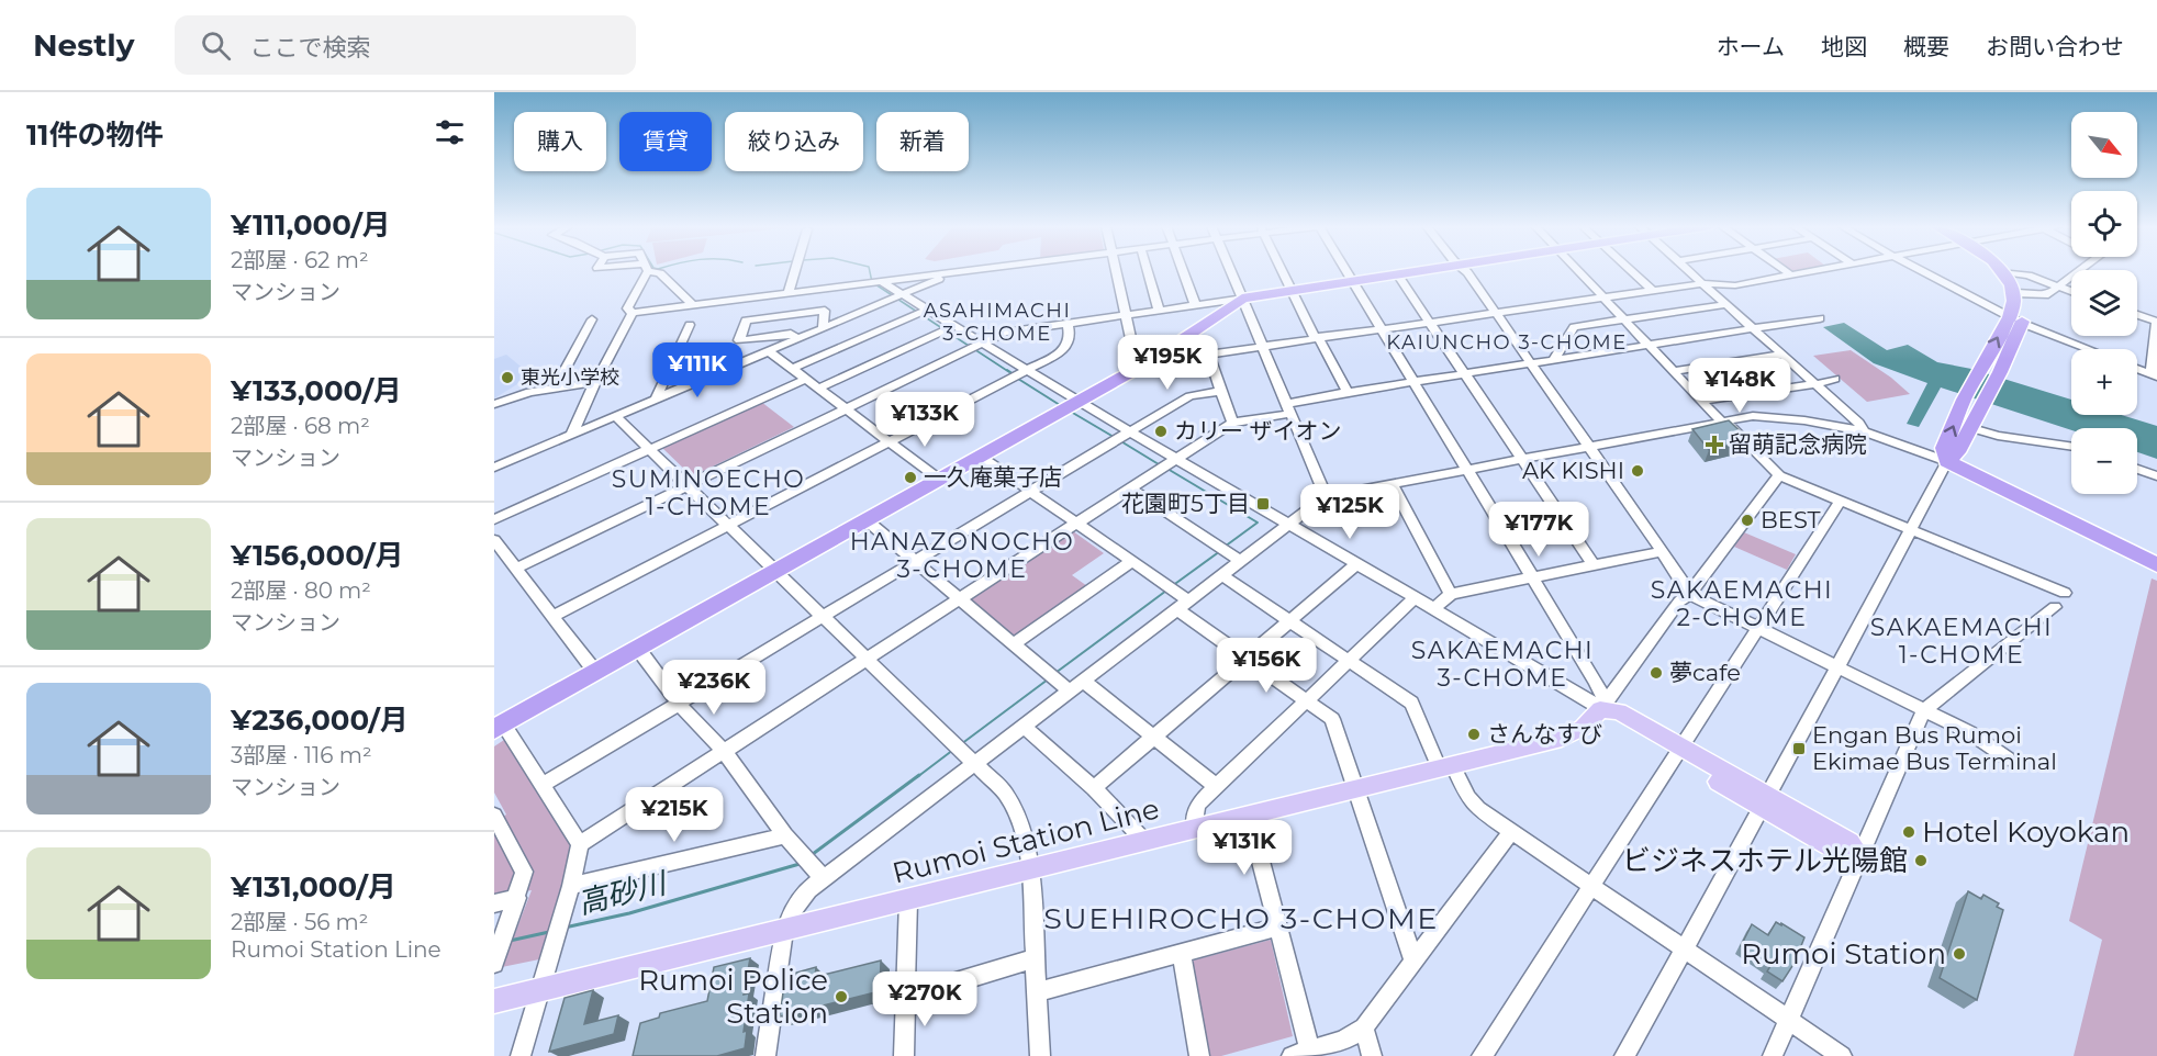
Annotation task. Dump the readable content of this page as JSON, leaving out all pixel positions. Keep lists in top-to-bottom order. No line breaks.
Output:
{"streets":{"main road":["Rumoi Station Line"]},"districts":["ASAHIMACHI 3-CHOME","KAIUNCHO 3-CHOME","SUMINOECHO 1-CHOME","HANAZONOCHO 3-CHOME","SAKAEMACHI 2-CHOME","SAKAEMACHI 1-CHOME","SAKAEMACHI 3-CHOME","SUEHIROCHO 3-CHOME"],"water":["高砂川"],"places":{"other":["東光小学校","カリー ザイオン","AK KISHI","一久庵菓子店","BEST","夢cafe","さんなすび","Hotel Koyokan","ビジネスホテル光陽館","Rumoi Station","Rumoi Police Station"],"health":["留萌記念病院"],"transit":["花園町5丁目","Engan Bus Rumoi Ekimae Bus Terminal"]},"north":"bottom right","page":{"header":"Nestly","search":"ここで検索","nav":["ホーム","地図","概要","お問い合わせ"],"heading":"11件の物件","map_buttons":["+","−"],"chip":["購入","賃貸","絞り込み","新着"],"list":[{"name":"¥111,000/月","note":"2部屋 · 62 m² · マンション"},{"name":"¥133,000/月","note":"2部屋 · 68 m² · マンション"},{"name":"¥156,000/月","note":"2部屋 · 80 m² · マンション"},{"name":"¥236,000/月","note":"3部屋 · 116 m² · マンション"},{"name":"¥131,000/月","note":"2部屋 · 56 m² · Rumoi Station Line"}],"price":["¥195K","¥111K","¥148K","¥133K","¥125K","¥177K","¥156K","¥236K","¥215K","¥131K","¥270K"]}}
